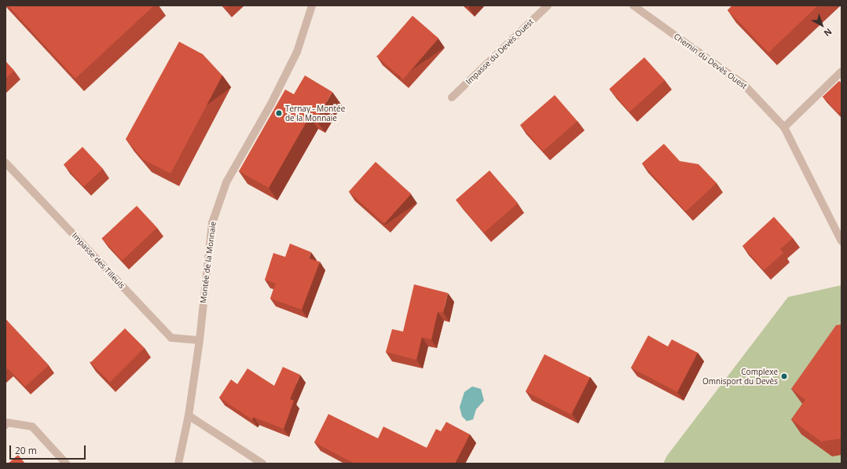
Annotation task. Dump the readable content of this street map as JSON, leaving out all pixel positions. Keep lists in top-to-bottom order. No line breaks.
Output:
{"streets":{"street":["Impasse du Devès Ouest","Chemin du Devès Ouest","Impasse des Tilleuls","Montée de la Monnaie"]},"crossings":[["Impasse des Tilleuls","Montée de la Monnaie"]],"places":["Ternay - Montée de la Monnaie","Complexe Omnisport du Devès"],"scale_bar":"20 m","north":"bottom right"}
